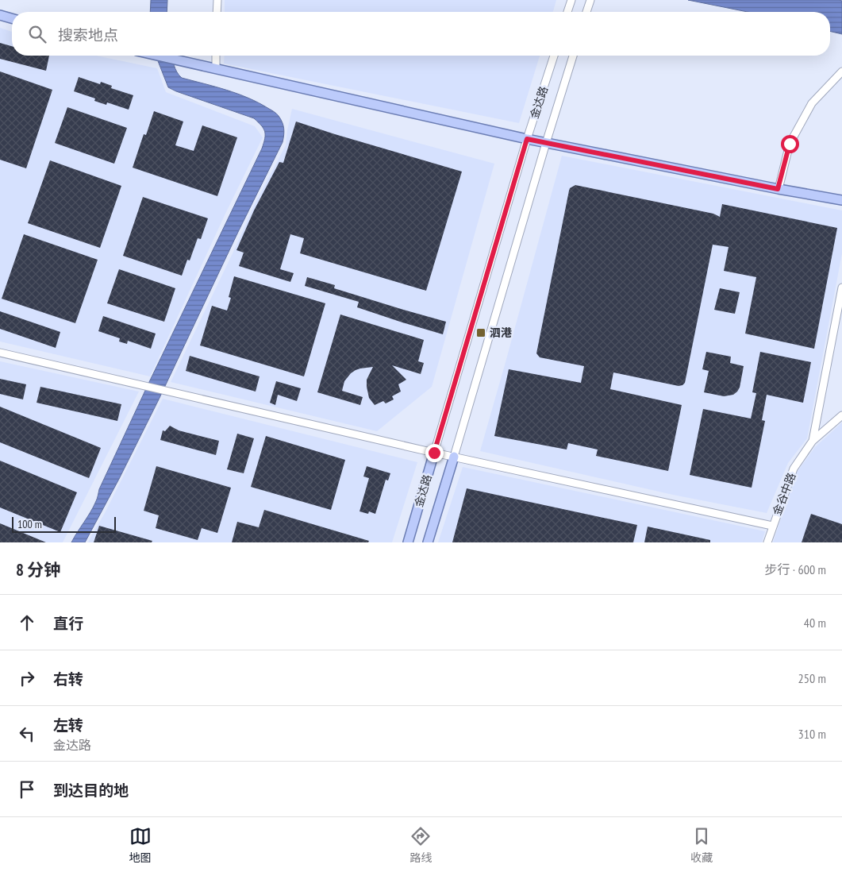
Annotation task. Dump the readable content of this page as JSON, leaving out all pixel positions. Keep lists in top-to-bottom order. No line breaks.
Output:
{"streets":{"main road":["金达路"],"street":["金谷中路"]},"places":{"transit":["泗港"]},"scale_bar":"100 m","page":{"search":"搜索地点","scale":"100 m","heading":["8 分钟","步行 · 600 m"],"list":[["直行","40 m"],["右转","250 m"],["左转","金达路","310 m"],"到达目的地"],"nav":["地图","路线","收藏"]}}
